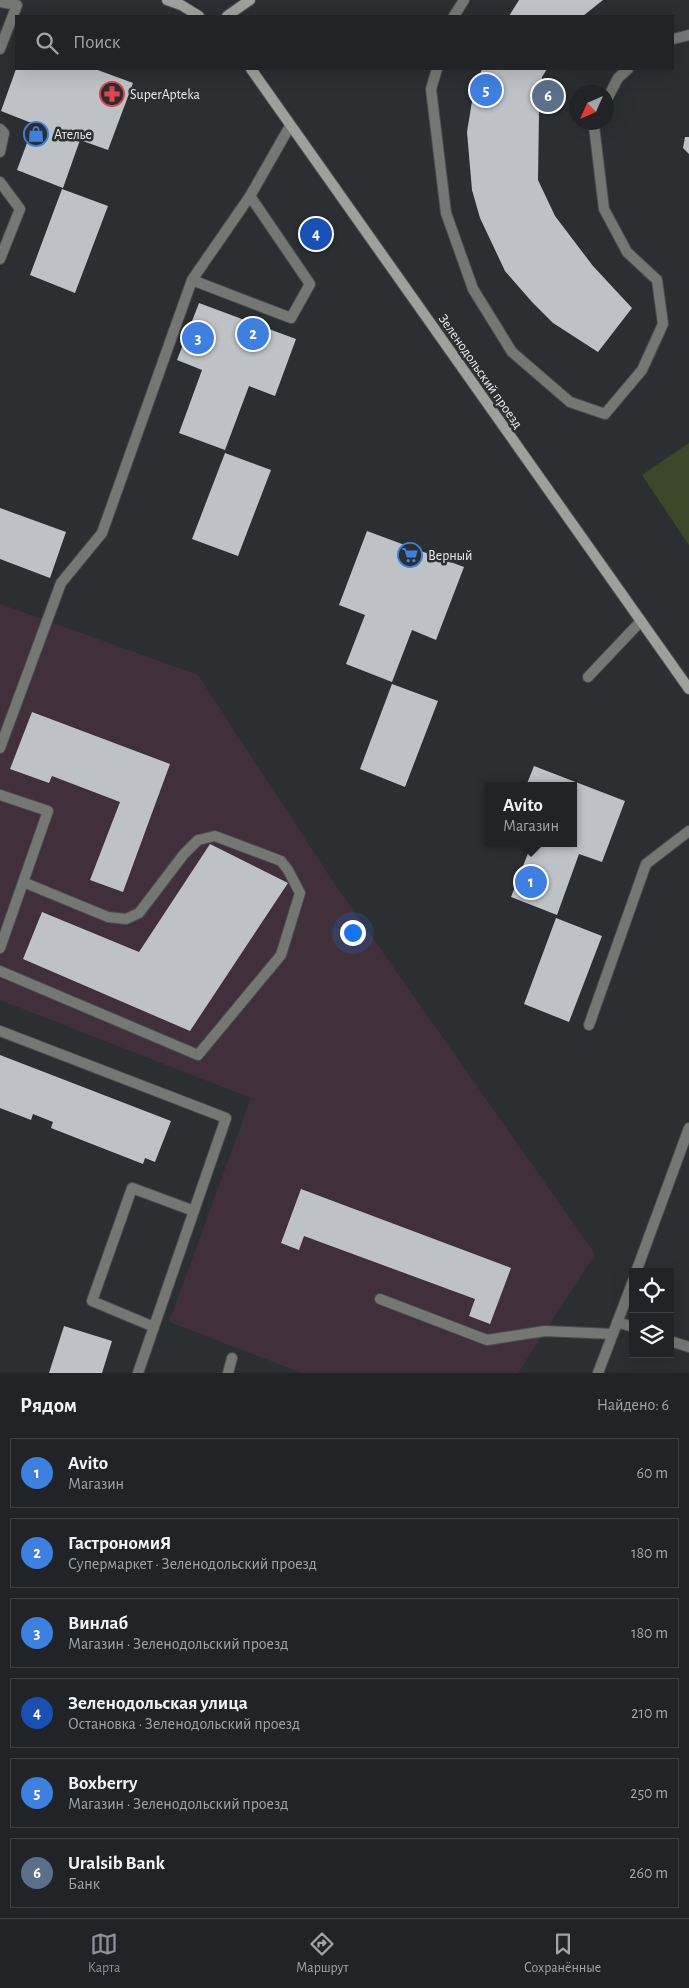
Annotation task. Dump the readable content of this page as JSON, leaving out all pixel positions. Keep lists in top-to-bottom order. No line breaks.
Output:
{"streets":{"street":["Зеленодольский проезд"]},"places":{"pharmacy":["SuperApteka"],"shop":["Ателье"],"supermarket":["Верный"]},"north":"bottom left","page":{"search":"Поиск","pins":["5","6","4","2","3","1"],"popup":["Avito","Магазин"],"heading":["Рядом","Найдено: 6"],"list":[{"mark":"1","name":"Avito","note":"Магазин","value":"60 m"},{"mark":"2","name":"ГастрономиЯ","note":"Супермаркет · Зеленодольский проезд","value":"180 m"},{"mark":"3","name":"Винлаб","note":"Магазин · Зеленодольский проезд","value":"180 m"},{"mark":"4","name":"Зеленодольская улица","note":"Остановка · Зеленодольский проезд","value":"210 m"},{"mark":"5","name":"Boxberry","note":"Магазин · Зеленодольский проезд","value":"250 m"},{"mark":"6","name":"Uralsib Bank","note":"Банк","value":"260 m"}],"nav":["Карта","Маршрут","Сохранённые"]}}
